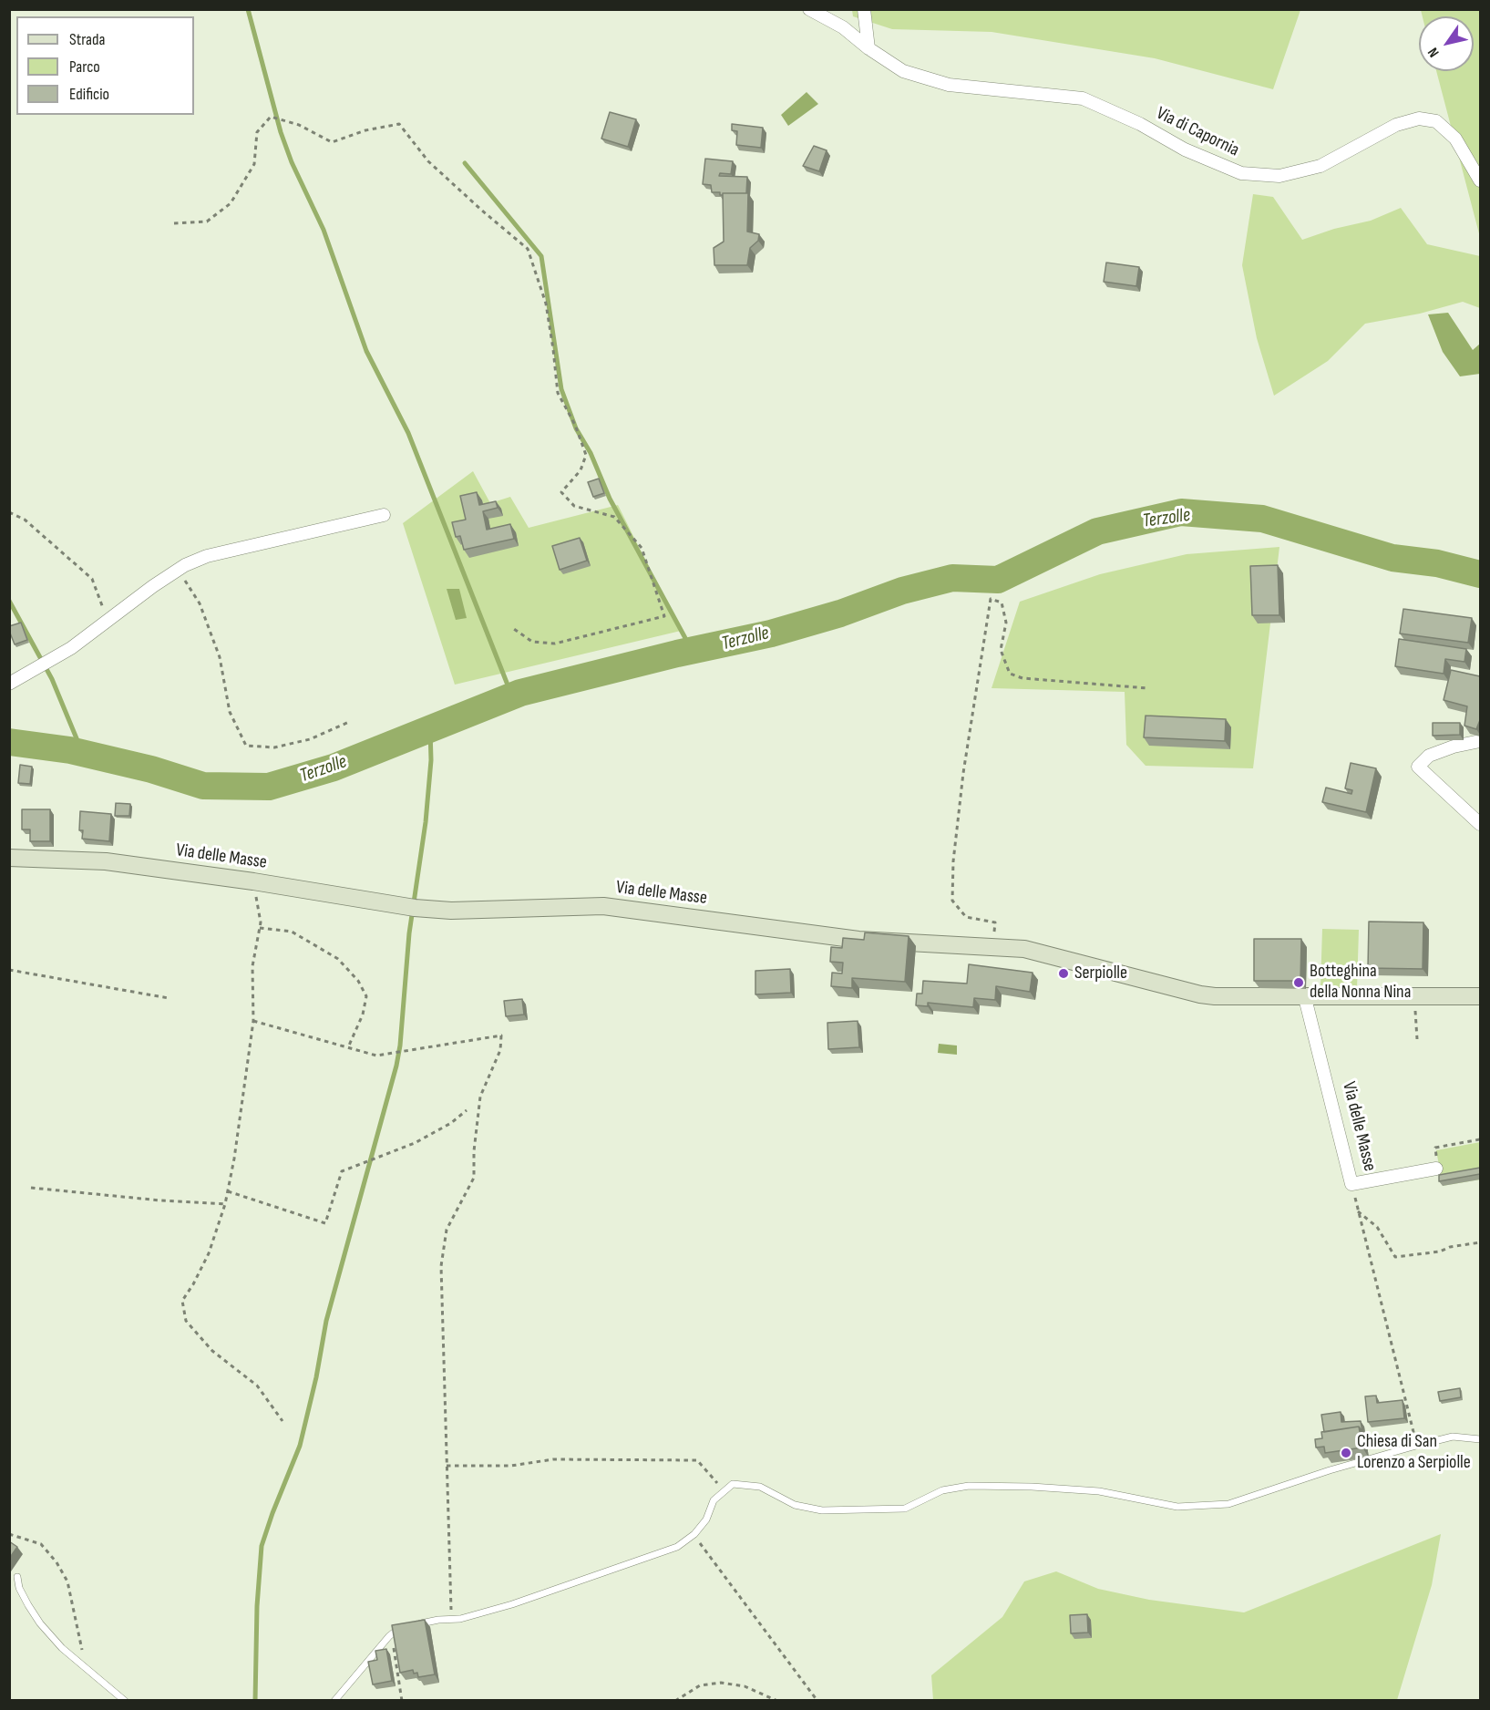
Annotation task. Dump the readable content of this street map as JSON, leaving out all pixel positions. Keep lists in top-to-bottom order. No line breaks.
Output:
{"streets":{"street":["Via di Capornia","Via delle Masse"]},"water":["Terzolle"],"places":["Serpiolle","Botteghina della Nonna Nina","Chiesa di San Lorenzo a Serpiolle"],"legend":["Strada","Parco","Edificio"],"north":"bottom left"}
